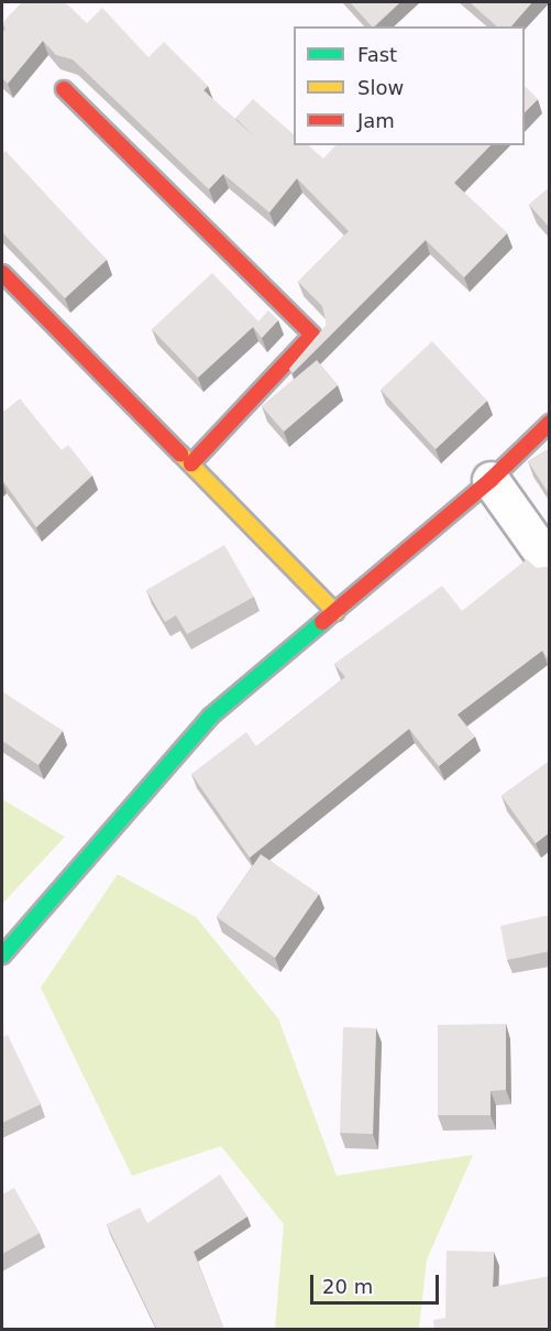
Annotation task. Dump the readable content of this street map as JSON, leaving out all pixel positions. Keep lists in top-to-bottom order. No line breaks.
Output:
{"legend":["Fast","Slow","Jam"],"scale_bar":"20 m"}
